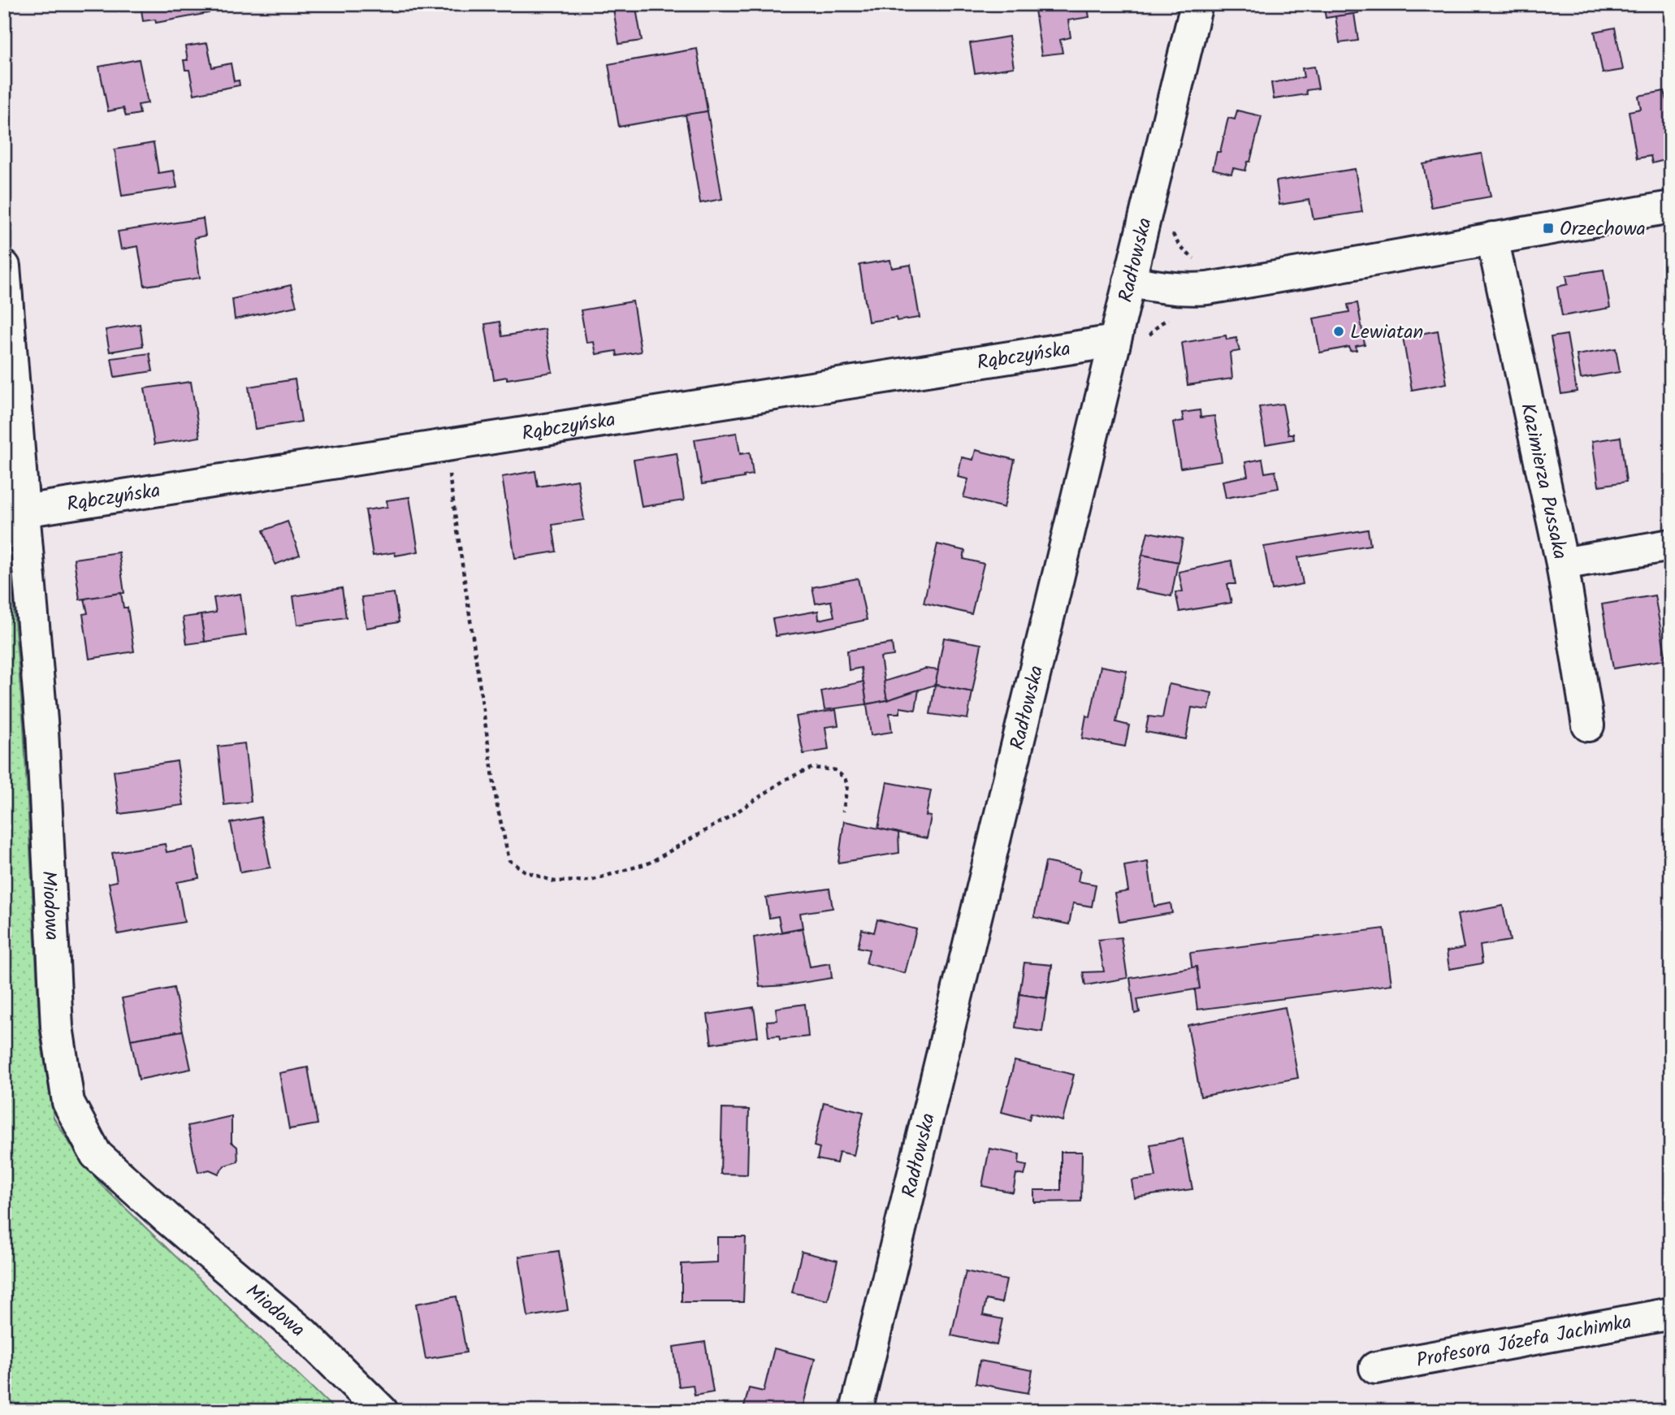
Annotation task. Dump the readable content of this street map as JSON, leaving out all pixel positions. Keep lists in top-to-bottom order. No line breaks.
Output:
{"streets":{"street":["Radłowska","Rąbczyńska","Kazimierza Pussaka","Miodowa","Profesora Józefa Jachimka"]},"crossings":[["Radłowska","Rąbczyńska"],["Rąbczyńska","Miodowa"]],"places":{"transit":["Orzechowa"],"other":["Lewiatan"]}}
